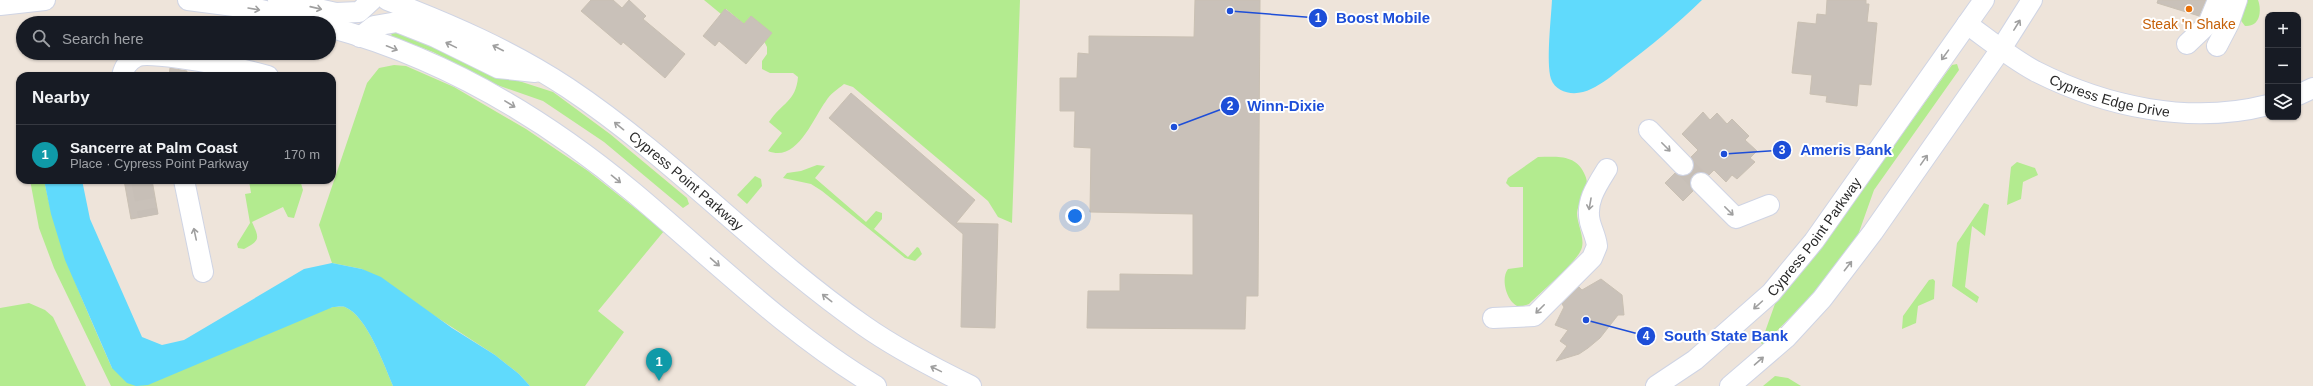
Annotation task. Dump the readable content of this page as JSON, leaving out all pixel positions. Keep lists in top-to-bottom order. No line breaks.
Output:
{"streets":{"street":["Cypress Edge Drive","Cypress Point Parkway"]},"crossings":[["Cypress Edge Drive","Cypress Point Parkway"]],"places":["Steak 'n Shake","Boost Mobile","Winn-Dixie","Ameris Bank","South State Bank"],"page":{"map_buttons":["+","−"],"search":"Search here","heading":"Nearby","list":[{"mark":"1","name":"Sancerre at Palm Coast","note":"Place · Cypress Point Parkway","value":"170 m"}],"pins":"1"}}
